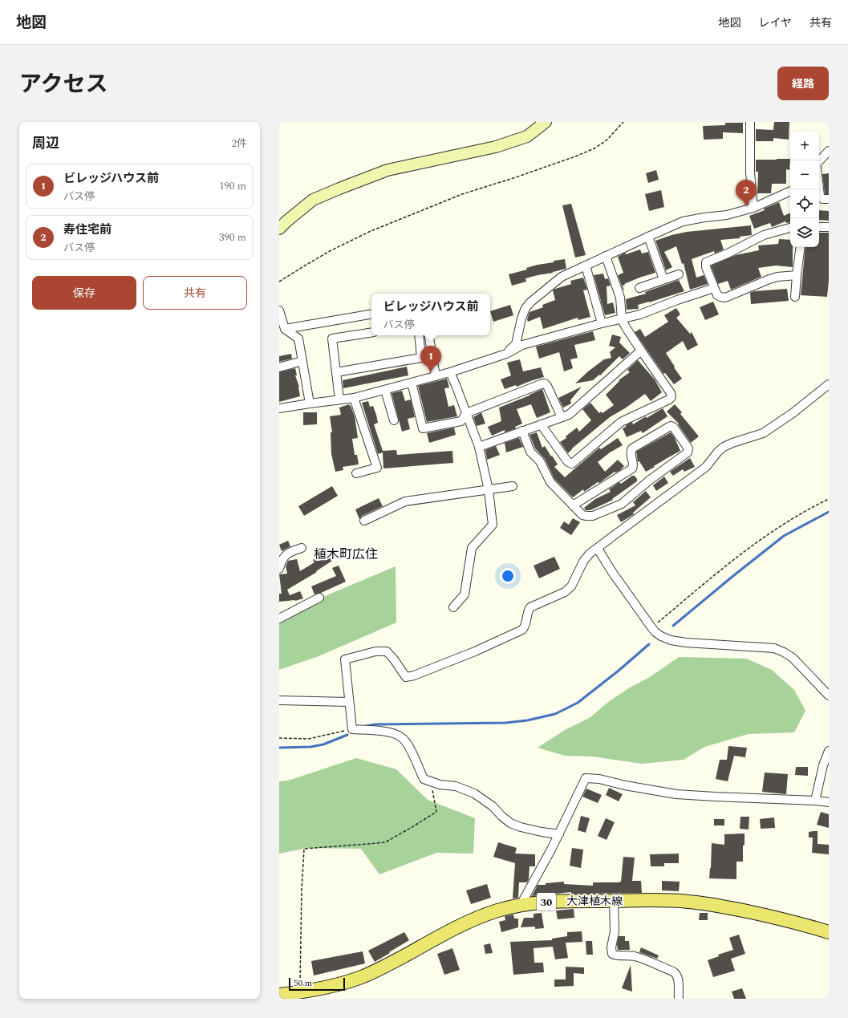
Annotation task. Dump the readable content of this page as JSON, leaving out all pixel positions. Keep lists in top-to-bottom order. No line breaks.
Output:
{"streets":{"main road":["大津植木線","30"]},"districts":["植木町広住"],"scale_bar":"50 m","page":{"header":"地図","nav":["地図","レイヤ","共有"],"title":"アクセス","buttons":["経路",["保存","共有"]],"heading":["周辺","2件"],"map_buttons":["+","−"],"list":[{"mark":"1","name":"ビレッジハウス前","note":"バス停","value":"190 m"},{"mark":"2","name":"寿住宅前","note":"バス停","value":"390 m"}],"pins":["2","1"],"popup":["ビレッジハウス前","バス停"],"scale":"50 m"}}
